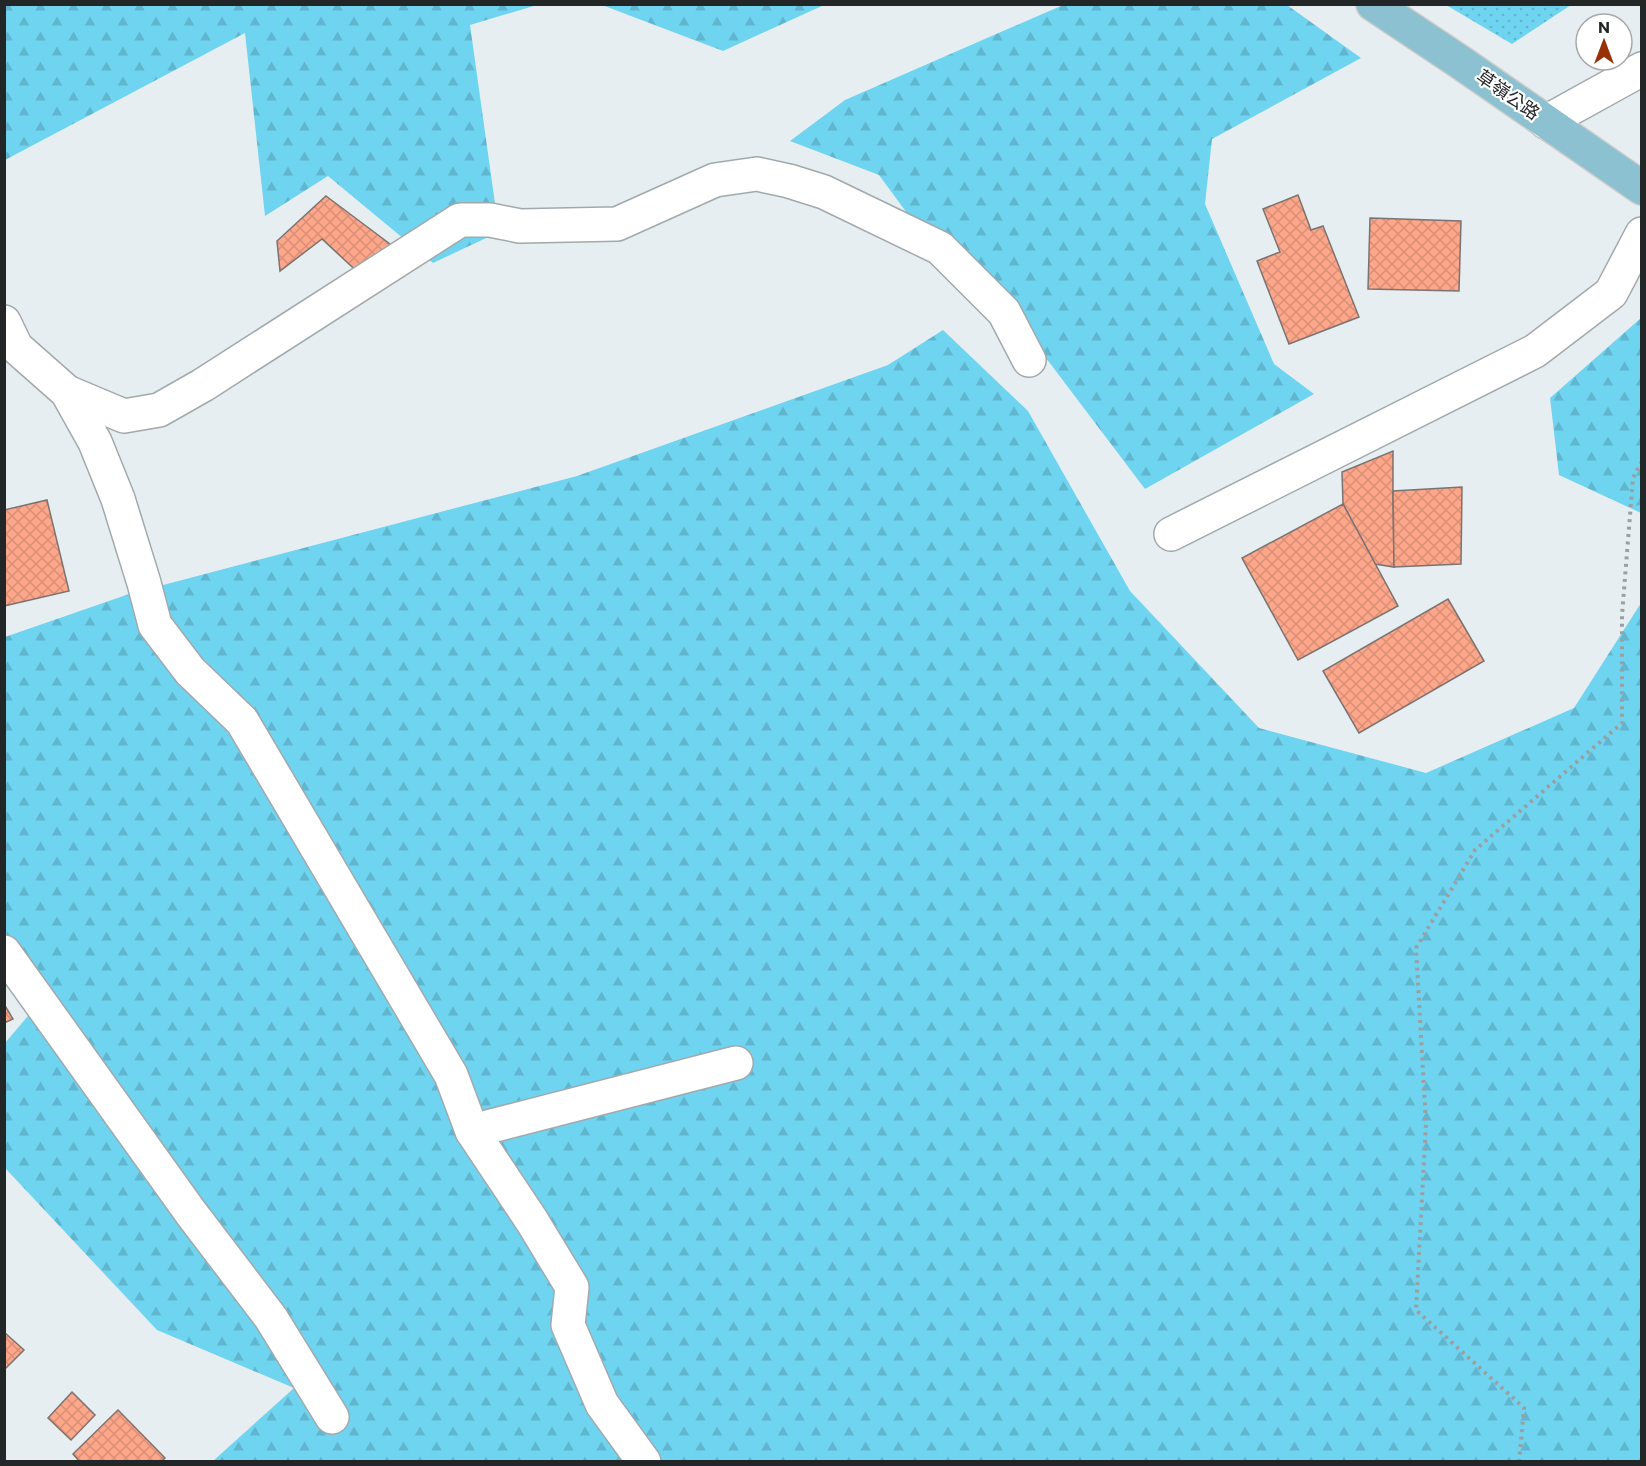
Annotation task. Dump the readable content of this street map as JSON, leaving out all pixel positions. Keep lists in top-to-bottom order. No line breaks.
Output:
{"streets":{"main road":["草嶺公路"]},"north":"top"}
